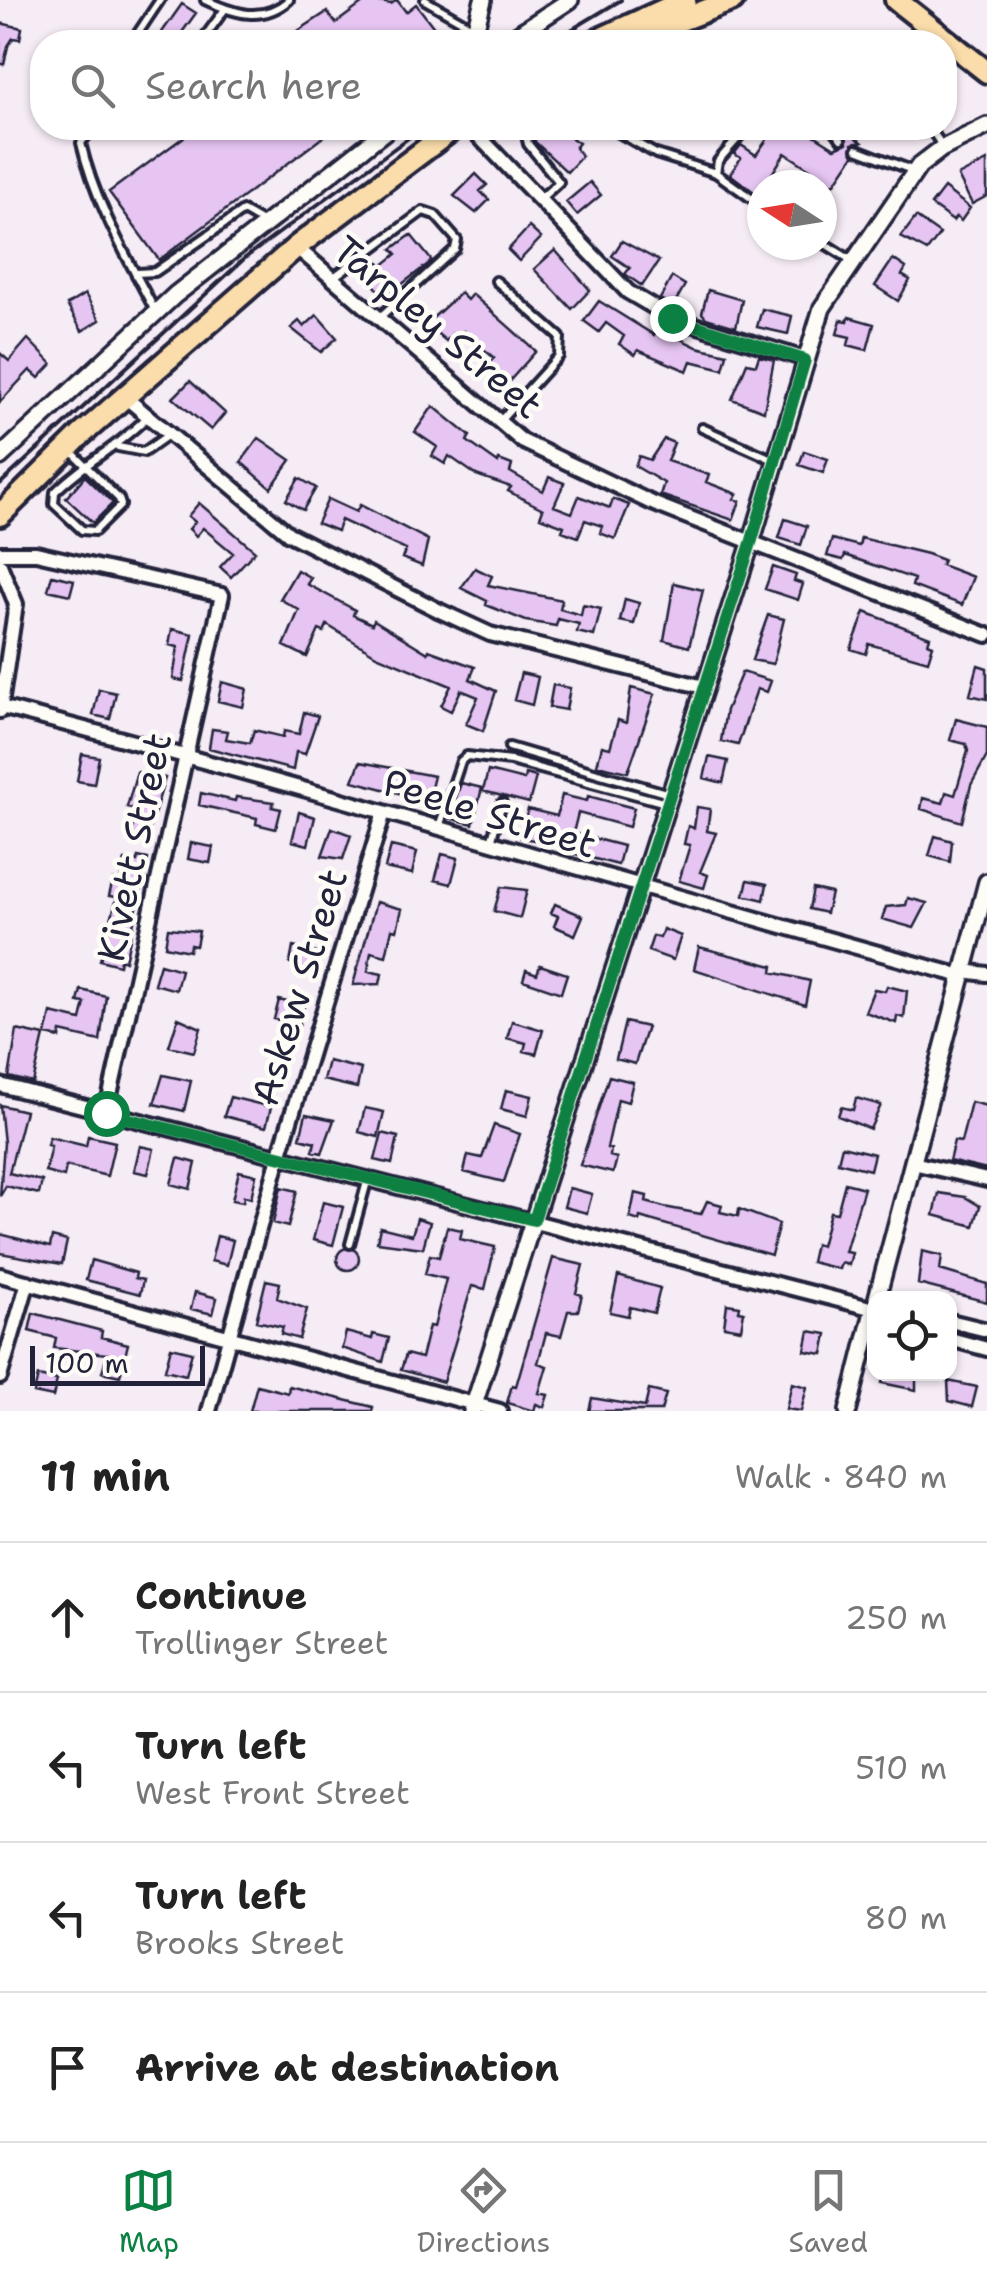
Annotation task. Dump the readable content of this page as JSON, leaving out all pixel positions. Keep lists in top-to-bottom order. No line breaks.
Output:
{"streets":{"street":["Tarpley Street","Peele Street","Kivett Street","Askew Street"]},"crossings":[["Peele Street","Kivett Street"],["Peele Street","Askew Street"]],"scale_bar":"100 m","north":"left","page":{"search":"Search here","scale":"100 m","heading":["11 min","Walk · 840 m"],"list":[["Continue","Trollinger Street","250 m"],["Turn left","West Front Street","510 m"],["Turn left","Brooks Street","80 m"],"Arrive at destination"],"nav":["Map","Directions","Saved"]}}
